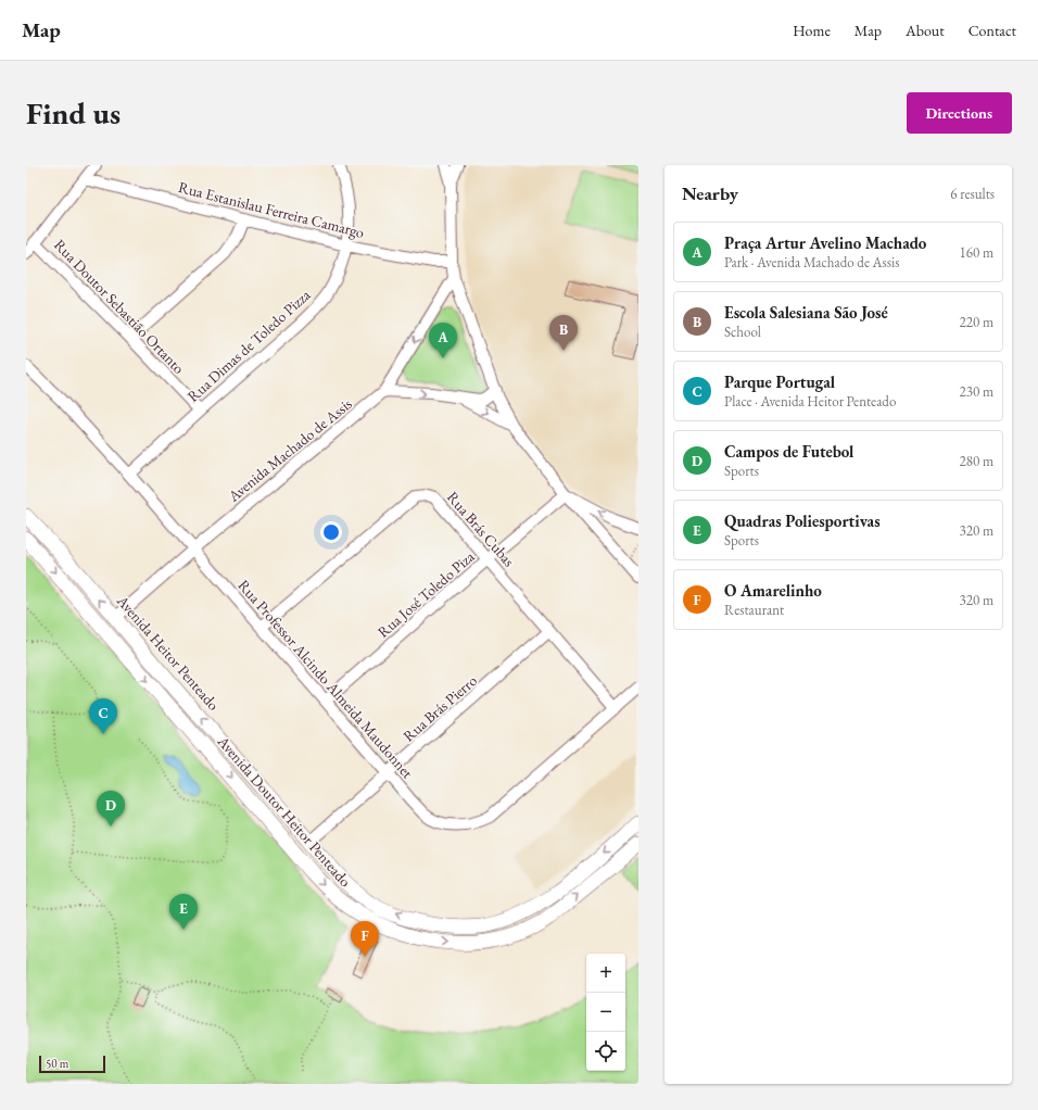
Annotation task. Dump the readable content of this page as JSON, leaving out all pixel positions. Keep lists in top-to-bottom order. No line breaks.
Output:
{"streets":{"main road":["Avenida Heitor Penteado","Avenida Doutor Heitor Penteado"],"street":["Rua Estanislau Ferreira Camargo","Rua Doutor Sebastião Ortanto","Rua Dimas de Toledo Pizza","Avenida Machado de Assis","Rua Brás Cubas","Rua José Toledo Piza","Rua Professor Alcindo Almeida Maudonnet","Rua Brás Pierro"]},"crossings":[["Rua Estanislau Ferreira Camargo","Rua Dimas de Toledo Pizza"],["Rua Doutor Sebastião Ortanto","Rua Dimas de Toledo Pizza"],["Rua Dimas de Toledo Pizza","Rua Professor Alcindo Almeida Maudonnet"],["Avenida Machado de Assis","Avenida Heitor Penteado"],["Avenida Machado de Assis","Rua Professor Alcindo Almeida Maudonnet"],["Rua Brás Cubas","Rua José Toledo Piza"],["Rua Brás Cubas","Rua Professor Alcindo Almeida Maudonnet"],["Rua Brás Cubas","Rua Brás Pierro"],["Rua José Toledo Piza","Rua Professor Alcindo Almeida Maudonnet"],["Avenida Heitor Penteado","Rua Brás Pierro"],["Avenida Heitor Penteado","Avenida Doutor Heitor Penteado"],["Rua Professor Alcindo Almeida Maudonnet","Rua Brás Pierro"],["Rua Brás Pierro","Avenida Doutor Heitor Penteado"]],"one_way":["Avenida Heitor Penteado"],"scale_bar":"50 m","page":{"header":"Map","nav":["Home","Map","About","Contact"],"buttons":"Directions","title":"Find us","heading":["Nearby","6 results"],"list":[{"mark":"A","name":"Praça Artur Avelino Machado","note":"Park · Avenida Machado de Assis","value":"160 m"},{"mark":"B","name":"Escola Salesiana São José","note":"School","value":"220 m"},{"mark":"C","name":"Parque Portugal","note":"Place · Avenida Heitor Penteado","value":"230 m"},{"mark":"D","name":"Campos de Futebol","note":"Sports","value":"280 m"},{"mark":"E","name":"Quadras Poliesportivas","note":"Sports","value":"320 m"},{"mark":"F","name":"O Amarelinho","note":"Restaurant","value":"320 m"}],"pins":["B","A","C","D","E","F"],"map_buttons":["+","−"],"scale":"50 m"}}
